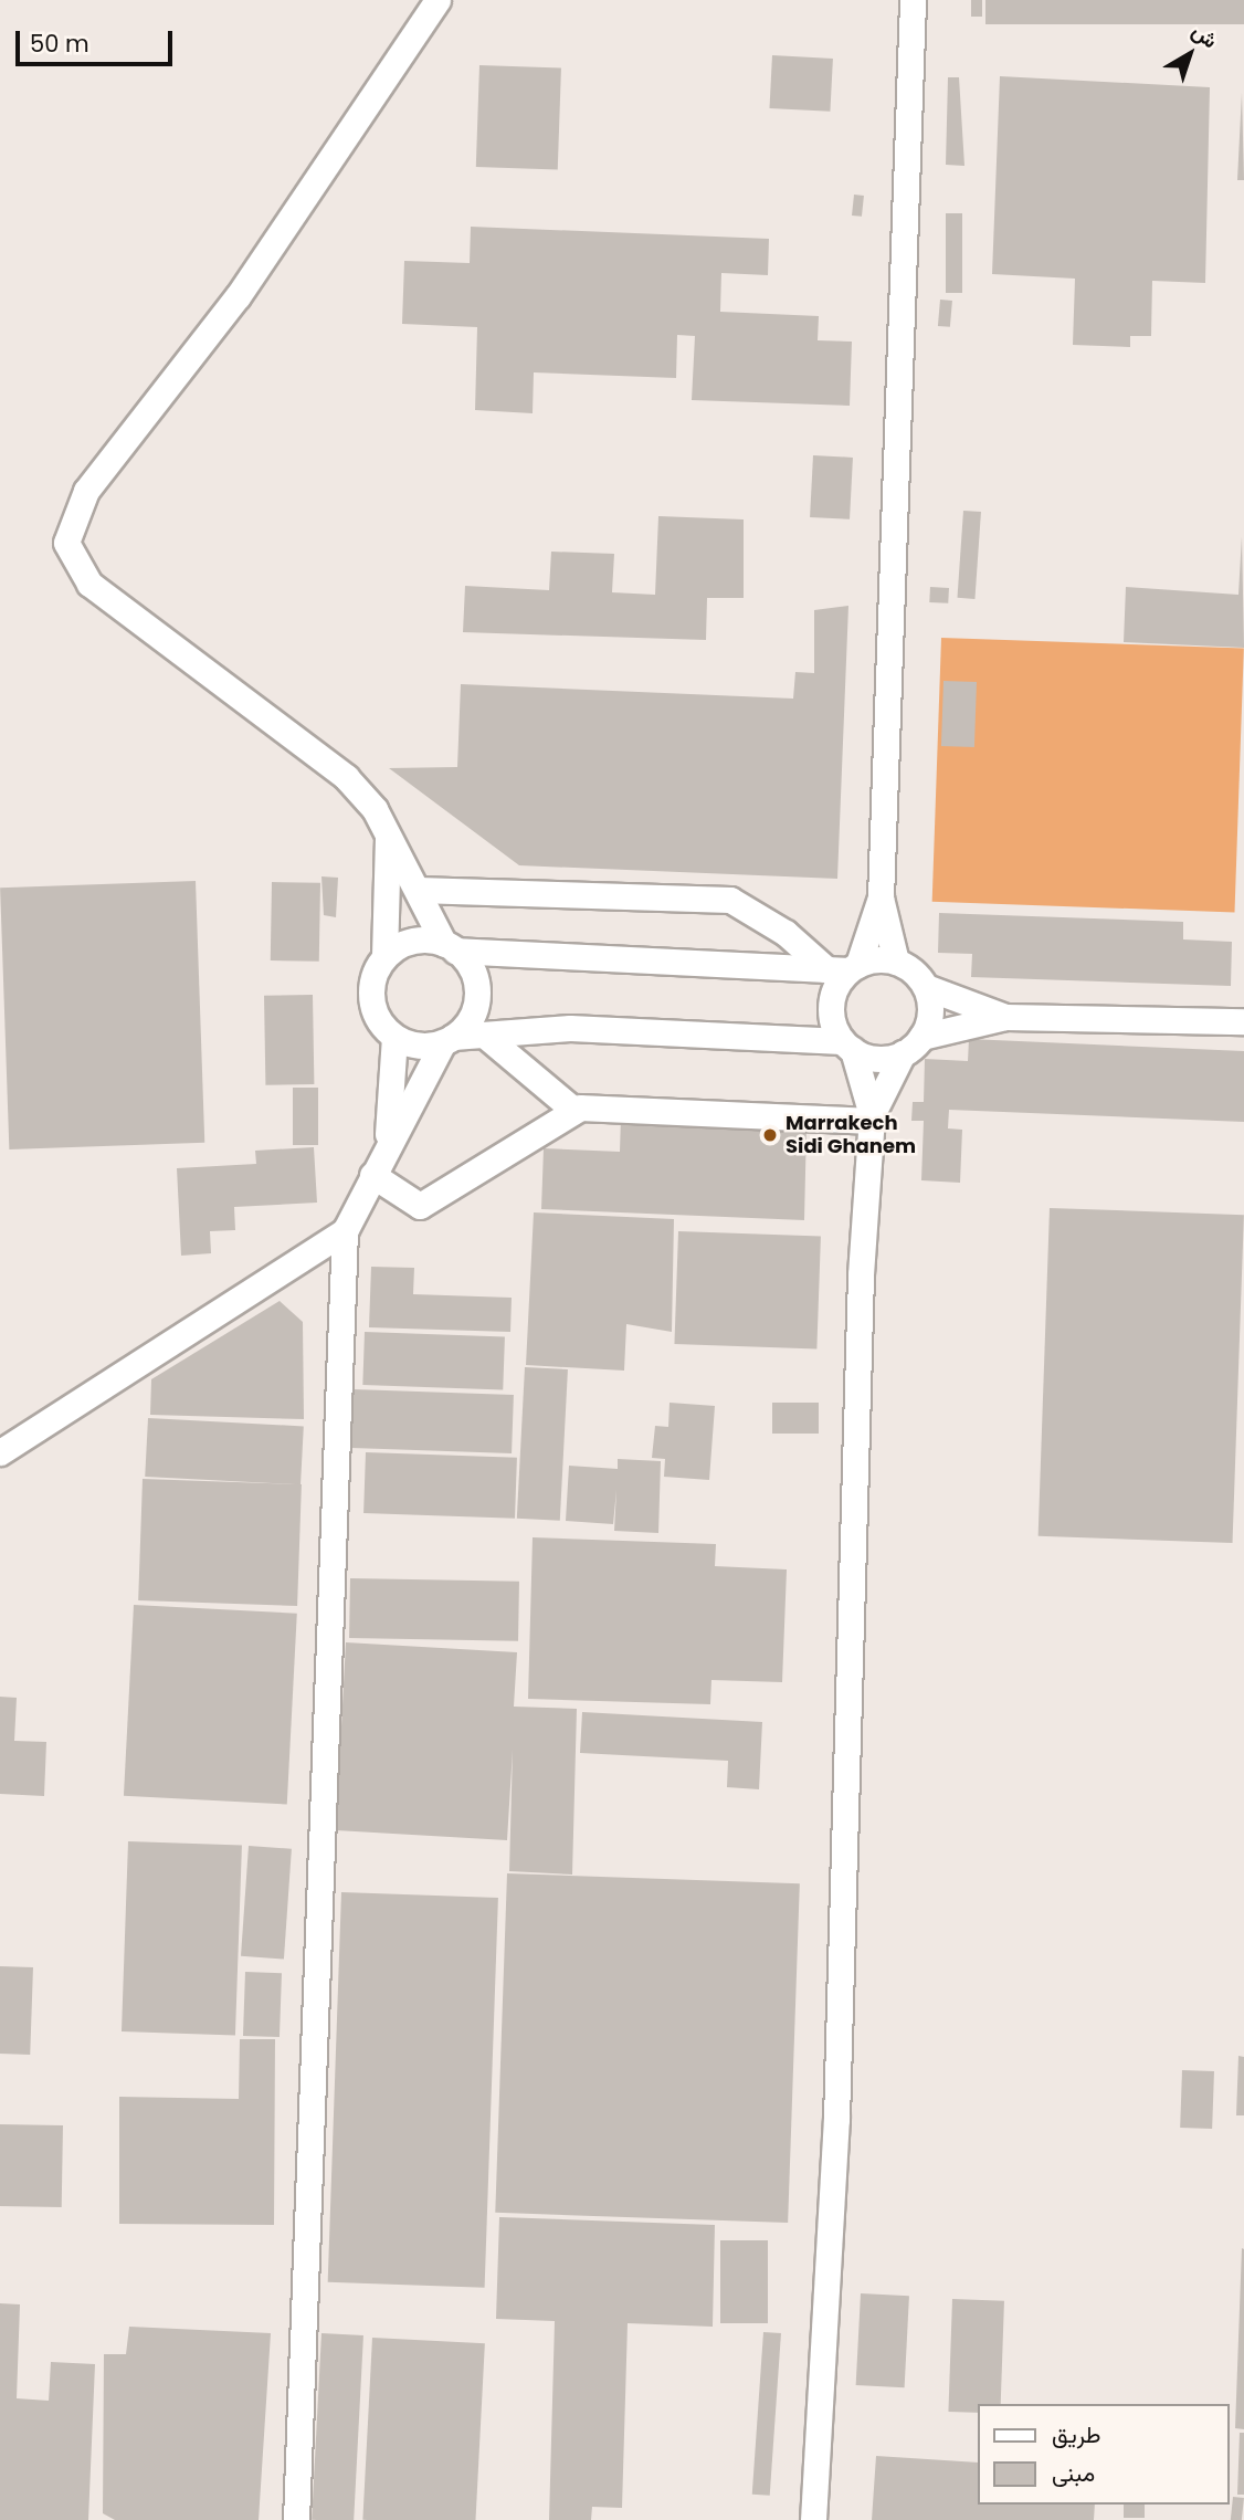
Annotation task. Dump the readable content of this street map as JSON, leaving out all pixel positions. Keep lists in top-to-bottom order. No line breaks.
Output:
{"places":["Marrakech Sidi Ghanem"],"legend":["طريق","مبنى"],"scale_bar":"50 m","north":"top right"}
